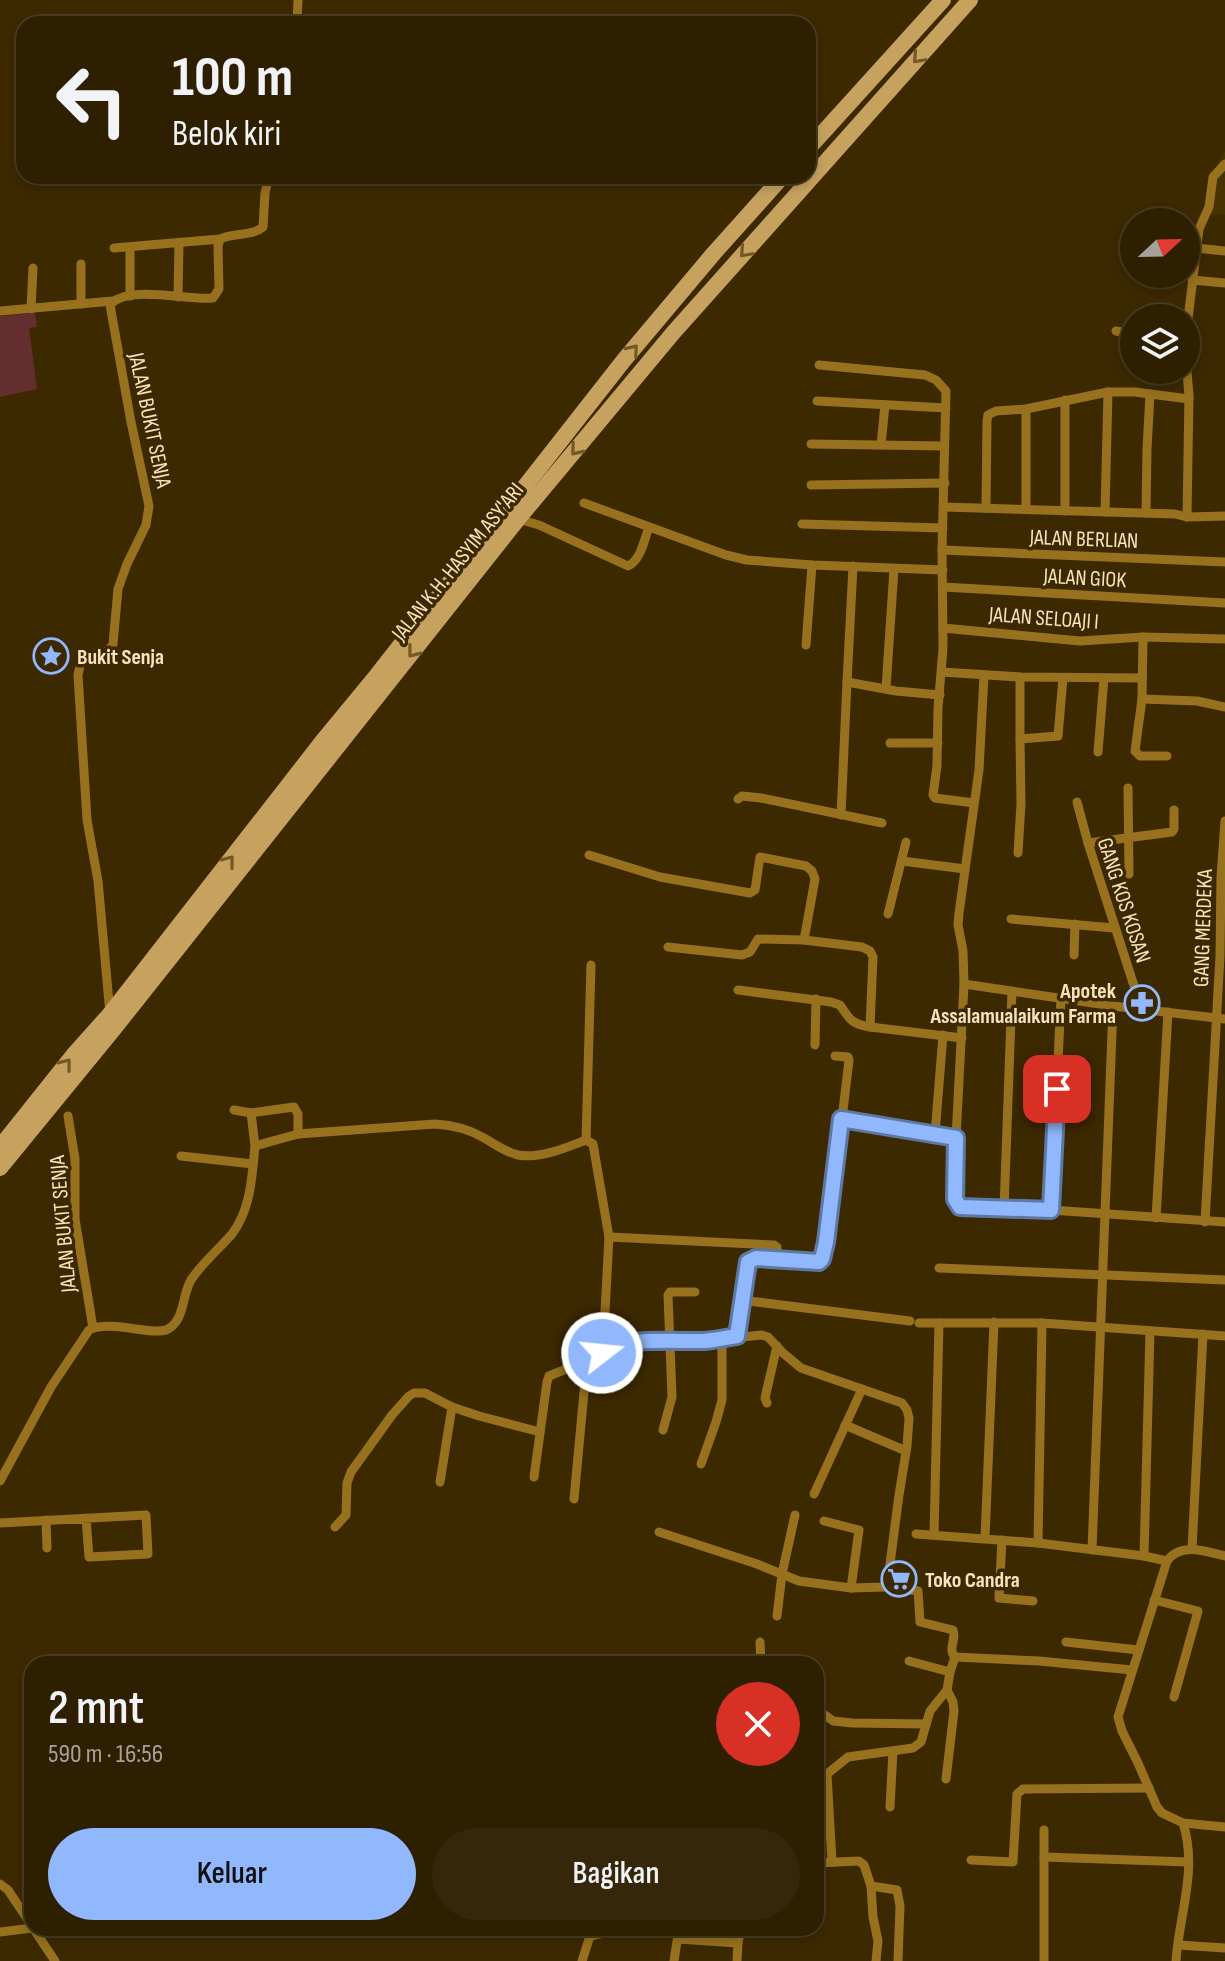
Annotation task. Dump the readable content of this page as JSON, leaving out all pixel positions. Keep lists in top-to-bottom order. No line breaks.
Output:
{"streets":{"highway":["JALAN K.H. HASYIM ASY'ARI"],"street":["JALAN BUKIT SENJA","JALAN BERLIAN","JALAN GIOK","JALAN SELOAJI I","GANG KOS KOSAN","GANG MERDEKA"]},"crossings":[["JALAN BUKIT SENJA","JALAN K.H. HASYIM ASY'ARI"]],"places":{"place":["Bukit Senja"],"pharmacy":["Apotek Assalamualaikum Farma"],"supermarket":["Toko Candra"]},"north":"right","page":{"turn":["100 m","Belok kiri"],"heading":["2 mnt","590 m · 16:56"],"buttons":["Keluar","Bagikan"]}}
